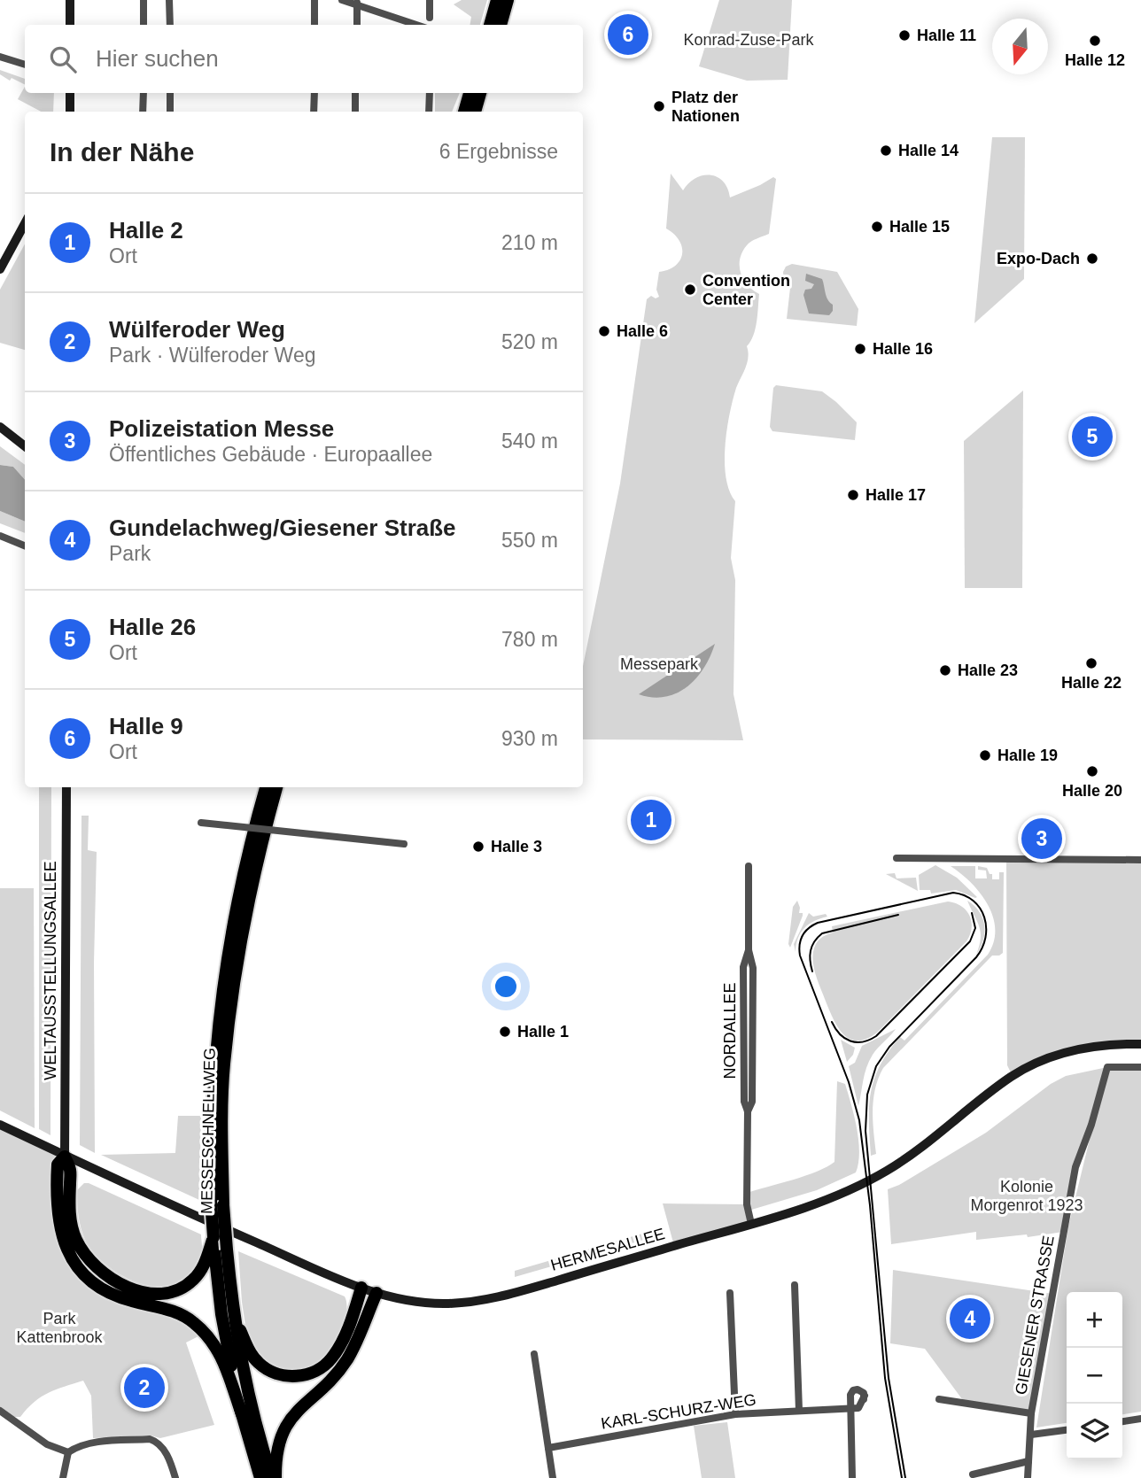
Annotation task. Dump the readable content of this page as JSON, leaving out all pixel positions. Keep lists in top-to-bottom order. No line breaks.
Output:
{"streets":{"highway":["MESSESCHNELLWEG"],"main road":["WELTAUSSTELLUNGSALLEE","HERMESALLEE"],"street":["NORDALLEE","GIESENER STRASSE","KARL-SCHURZ-WEG"]},"crossings":[["WELTAUSSTELLUNGSALLEE","HERMESALLEE"],["NORDALLEE","HERMESALLEE"]],"parks":["Konrad-Zuse-Park","Messepark","Kolonie Morgenrot 1923","Park Kattenbrook"],"places":["Halle 11","Halle 12","Platz der Nationen","Halle 14","Halle 15","Expo-Dach","Convention Center","Halle 6","Halle 16","Halle 17","Halle 22","Halle 23","Halle 19","Halle 20","Halle 3","Halle 1"],"north":"bottom","page":{"pins":["6","5","1","3","4","2"],"search":"Hier suchen","heading":["In der Nähe","6 Ergebnisse"],"list":[{"mark":"1","name":"Halle 2","note":"Ort","value":"210 m"},{"mark":"2","name":"Wülferoder Weg","note":"Park · Wülferoder Weg","value":"520 m"},{"mark":"3","name":"Polizeistation Messe","note":"Öffentliches Gebäude · Europaallee","value":"540 m"},{"mark":"4","name":"Gundelachweg/Giesener Straße","note":"Park","value":"550 m"},{"mark":"5","name":"Halle 26","note":"Ort","value":"780 m"},{"mark":"6","name":"Halle 9","note":"Ort","value":"930 m"}],"map_buttons":["+","−"]}}
